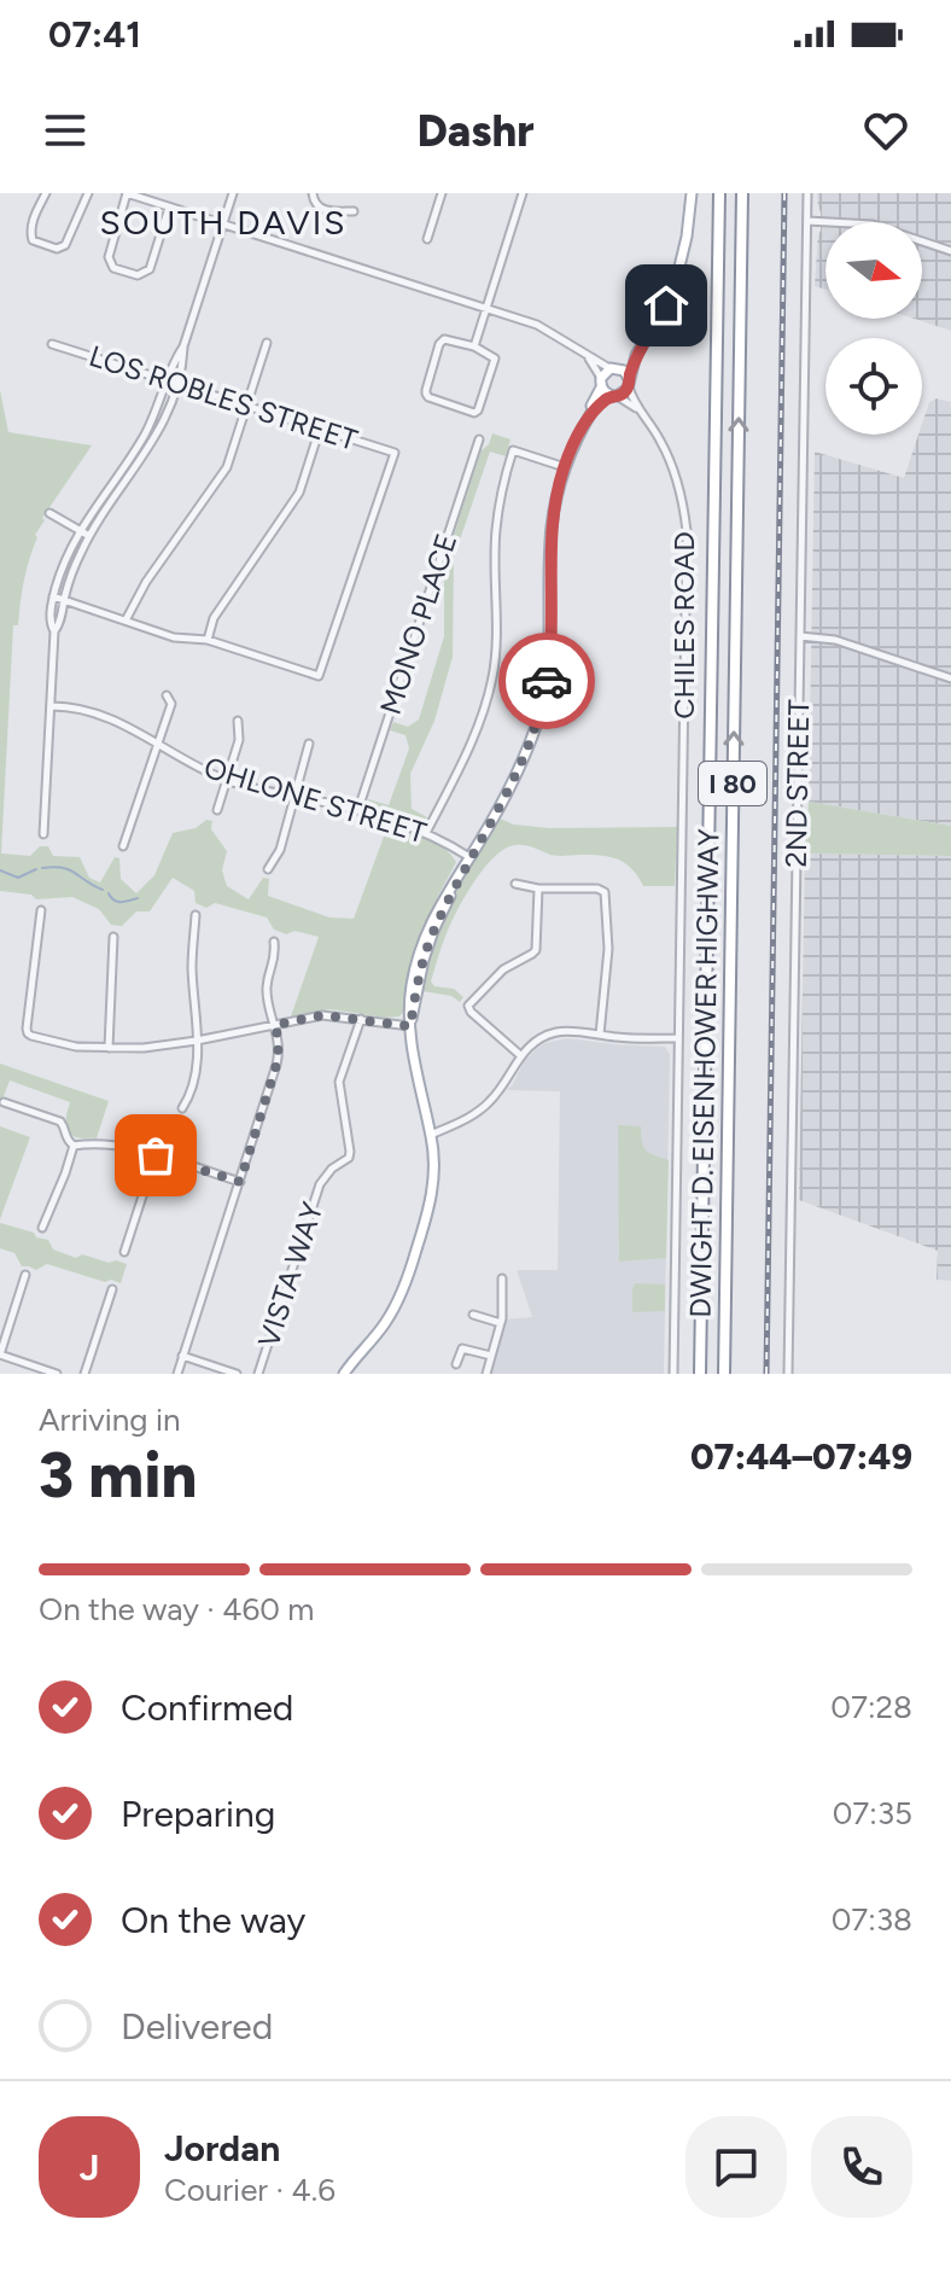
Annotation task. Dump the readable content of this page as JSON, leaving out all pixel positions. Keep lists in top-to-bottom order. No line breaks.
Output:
{"streets":{"highway":["I 80","DWIGHT D. EISENHOWER HIGHWAY"],"street":["LOS ROBLES STREET","MONO PLACE","CHILES ROAD","2ND STREET","OHLONE STREET","VISTA WAY"]},"crossings":[["MONO PLACE","OHLONE STREET"]],"districts":["SOUTH DAVIS"],"north":"right","page":{"status":"07:41","header":"Dashr","heading":["3 min","Arriving in","07:44–07:49"],"panel":["Jordan","Courier · 4.6"],"bar":"On the way · 460 m","list":[["Confirmed","07:28"],["Preparing","07:35"],["On the way","07:38"],"Delivered"],"round":"J"}}
